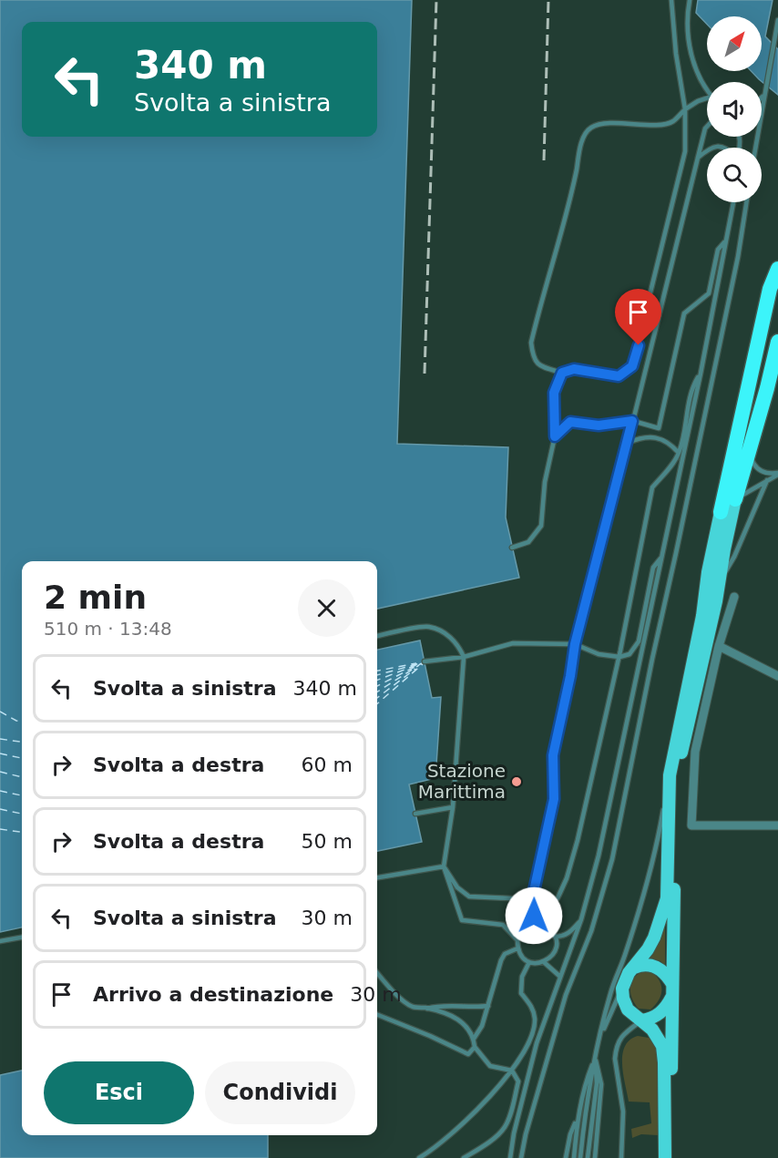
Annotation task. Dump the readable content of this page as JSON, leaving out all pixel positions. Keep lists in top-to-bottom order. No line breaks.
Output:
{"places":["Stazione Marittima"],"north":"top right","page":{"turn":["340 m","Svolta a sinistra"],"heading":["2 min","510 m · 13:48"],"list":[{"name":"Svolta a sinistra","value":"340 m"},{"name":"Svolta a destra","value":"60 m"},{"name":"Svolta a destra","value":"50 m"},{"name":"Svolta a sinistra","value":"30 m"},{"name":"Arrivo a destinazione","value":"30 m"}],"buttons":["Esci","Condividi"]}}
